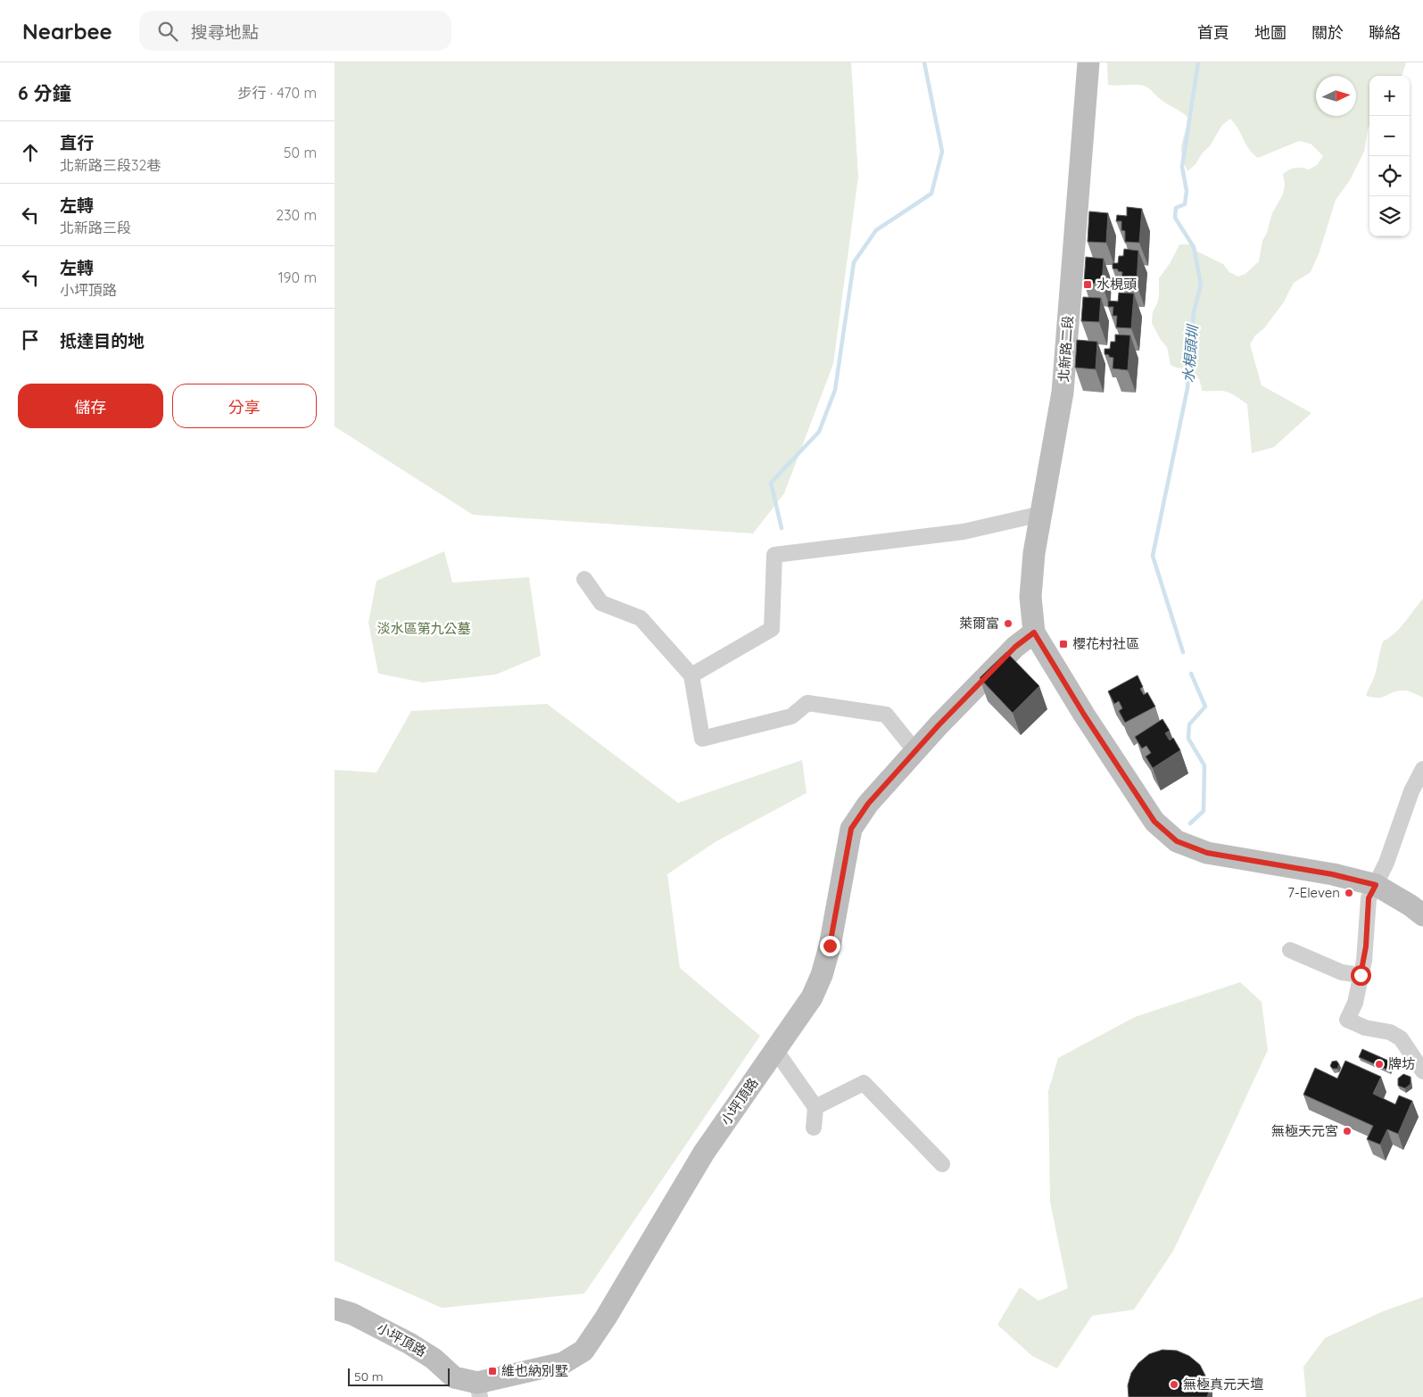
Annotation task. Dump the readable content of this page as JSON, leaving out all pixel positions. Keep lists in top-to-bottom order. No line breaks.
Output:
{"streets":{"street":["北新路二段","小坪頂路"]},"crossings":[["北新路二段","小坪頂路"]],"water":["水梘頭圳"],"parks":["淡水區第九公墓"],"places":{"transit":["水梘頭","櫻花村社區","維也納別墅"],"other":["萊爾富","7-Eleven","牌坊","無極天元宮","無極真元天壇"]},"scale_bar":"50 m","north":"right","page":{"header":"Nearbee","search":"搜尋地點","nav":["首頁","地圖","關於","聯絡"],"heading":["6 分鐘","步行 · 470 m"],"map_buttons":["+","−"],"list":[["直行","北新路三段32巷","50 m"],["左轉","北新路三段","230 m"],["左轉","小坪頂路","190 m"],"抵達目的地"],"buttons":["儲存","分享"],"scale":"50 m"}}
